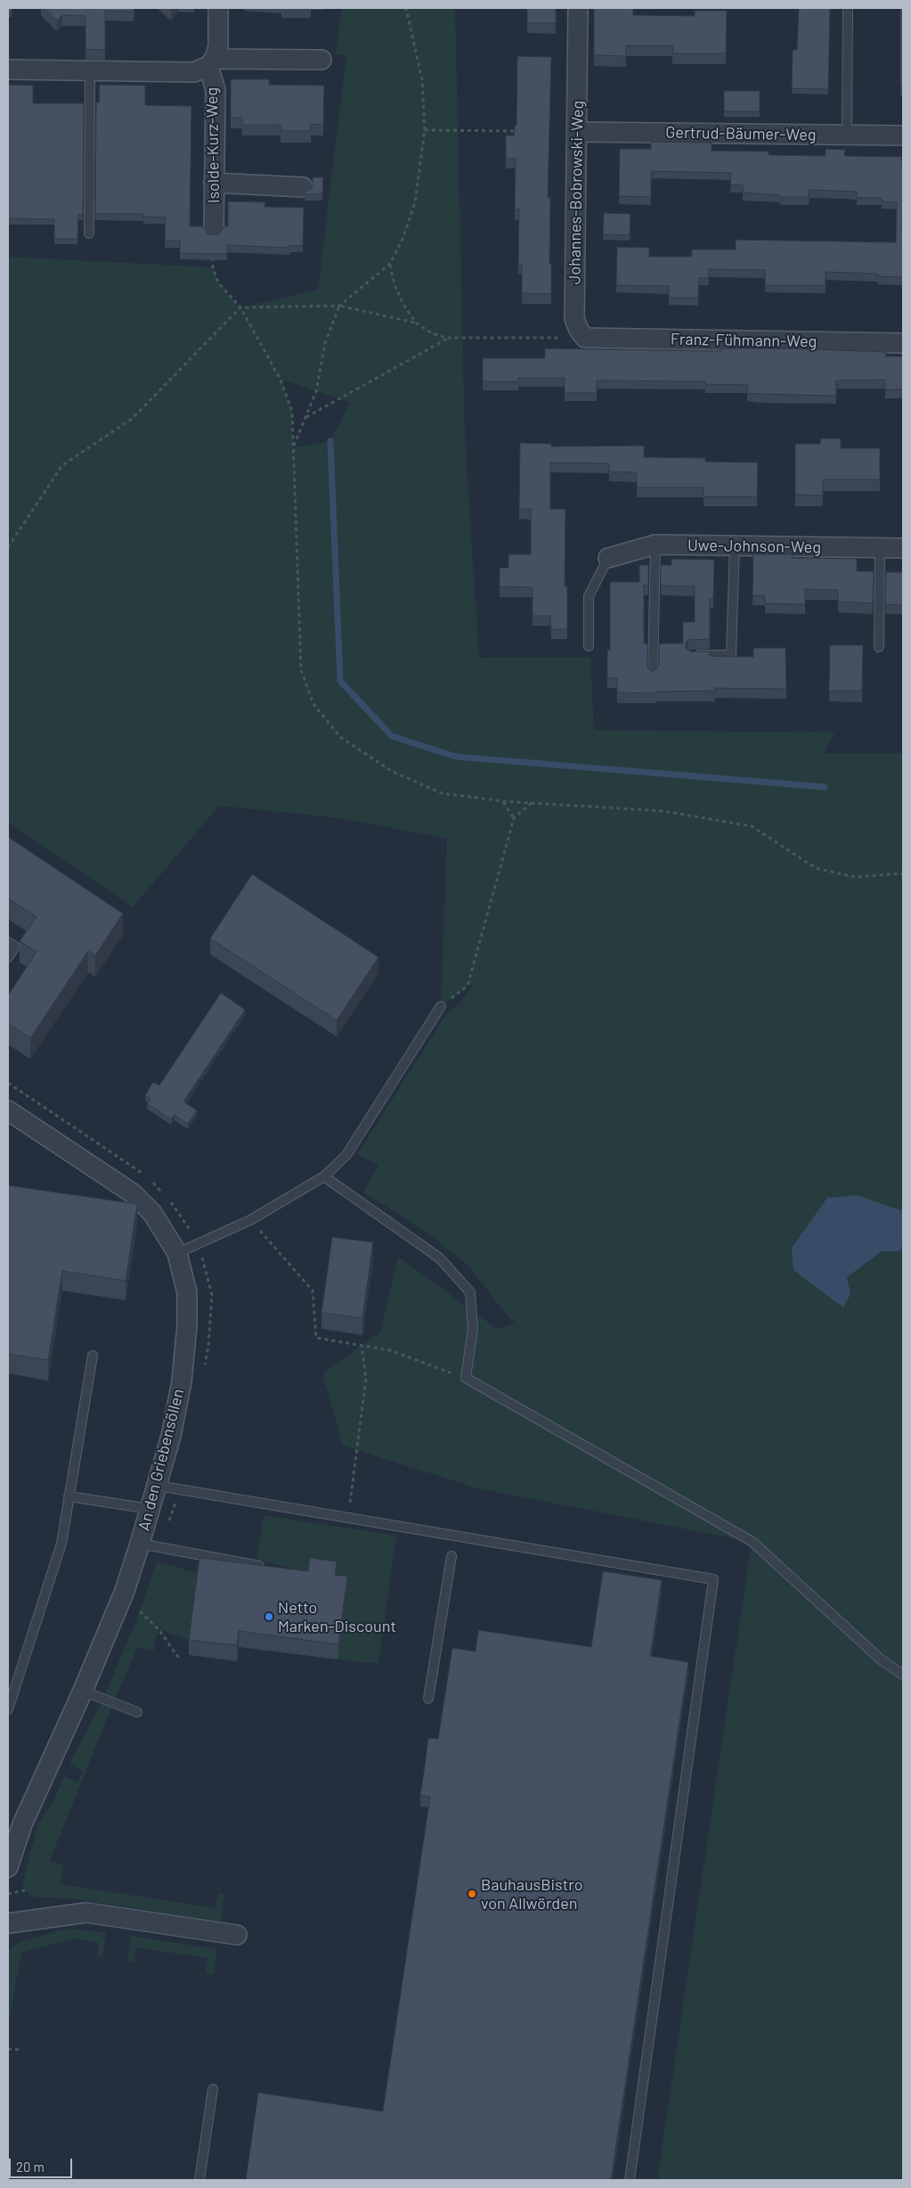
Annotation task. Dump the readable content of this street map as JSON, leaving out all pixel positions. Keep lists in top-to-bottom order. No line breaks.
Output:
{"streets":{"street":["Gertrud-Bäumer-Weg","Isolde-Kurz-Weg","Johannes-Bobrowski-Weg","Franz-Fühmann-Weg","Uwe-Johnson-Weg","An den Griebensöllen"]},"crossings":[["Gertrud-Bäumer-Weg","Johannes-Bobrowski-Weg"],["Johannes-Bobrowski-Weg","Franz-Fühmann-Weg"]],"places":["Netto Marken-Discount","BauhausBistro von Allwörden"],"scale_bar":"20 m"}
